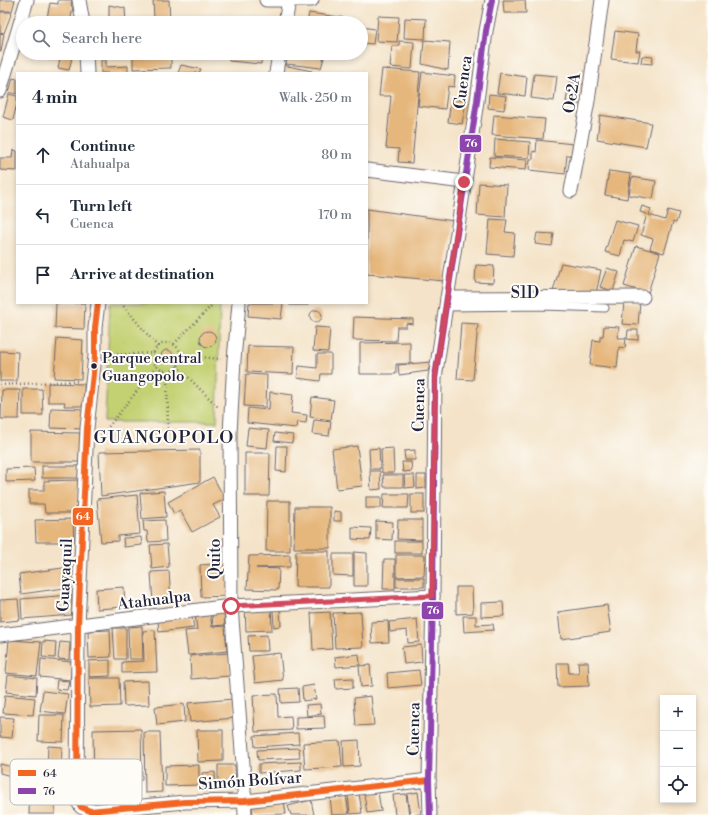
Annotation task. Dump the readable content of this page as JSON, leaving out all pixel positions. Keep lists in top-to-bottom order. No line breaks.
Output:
{"streets":{"street":["Cuenca","Oe2A","Quito","Guayaquil","Atahualpa","Simón Bolívar"],"lane":["S1D"]},"crossings":[["Cuenca","S1D"],["Cuenca","Atahualpa"],["Cuenca","Simón Bolívar"],["Quito","Atahualpa"],["Quito","Simón Bolívar"],["Guayaquil","Atahualpa"]],"districts":["GUANGOPOLO"],"places":["Parque central Guangopolo"],"lines":["transit line 76","transit line 64"],"legend":["64","76"],"page":{"search":"Search here","heading":["4 min","Walk · 250 m"],"list":[["Continue","Atahualpa","80 m"],["Turn left","Cuenca","170 m"],"Arrive at destination"],"map_buttons":["+","−"]}}
